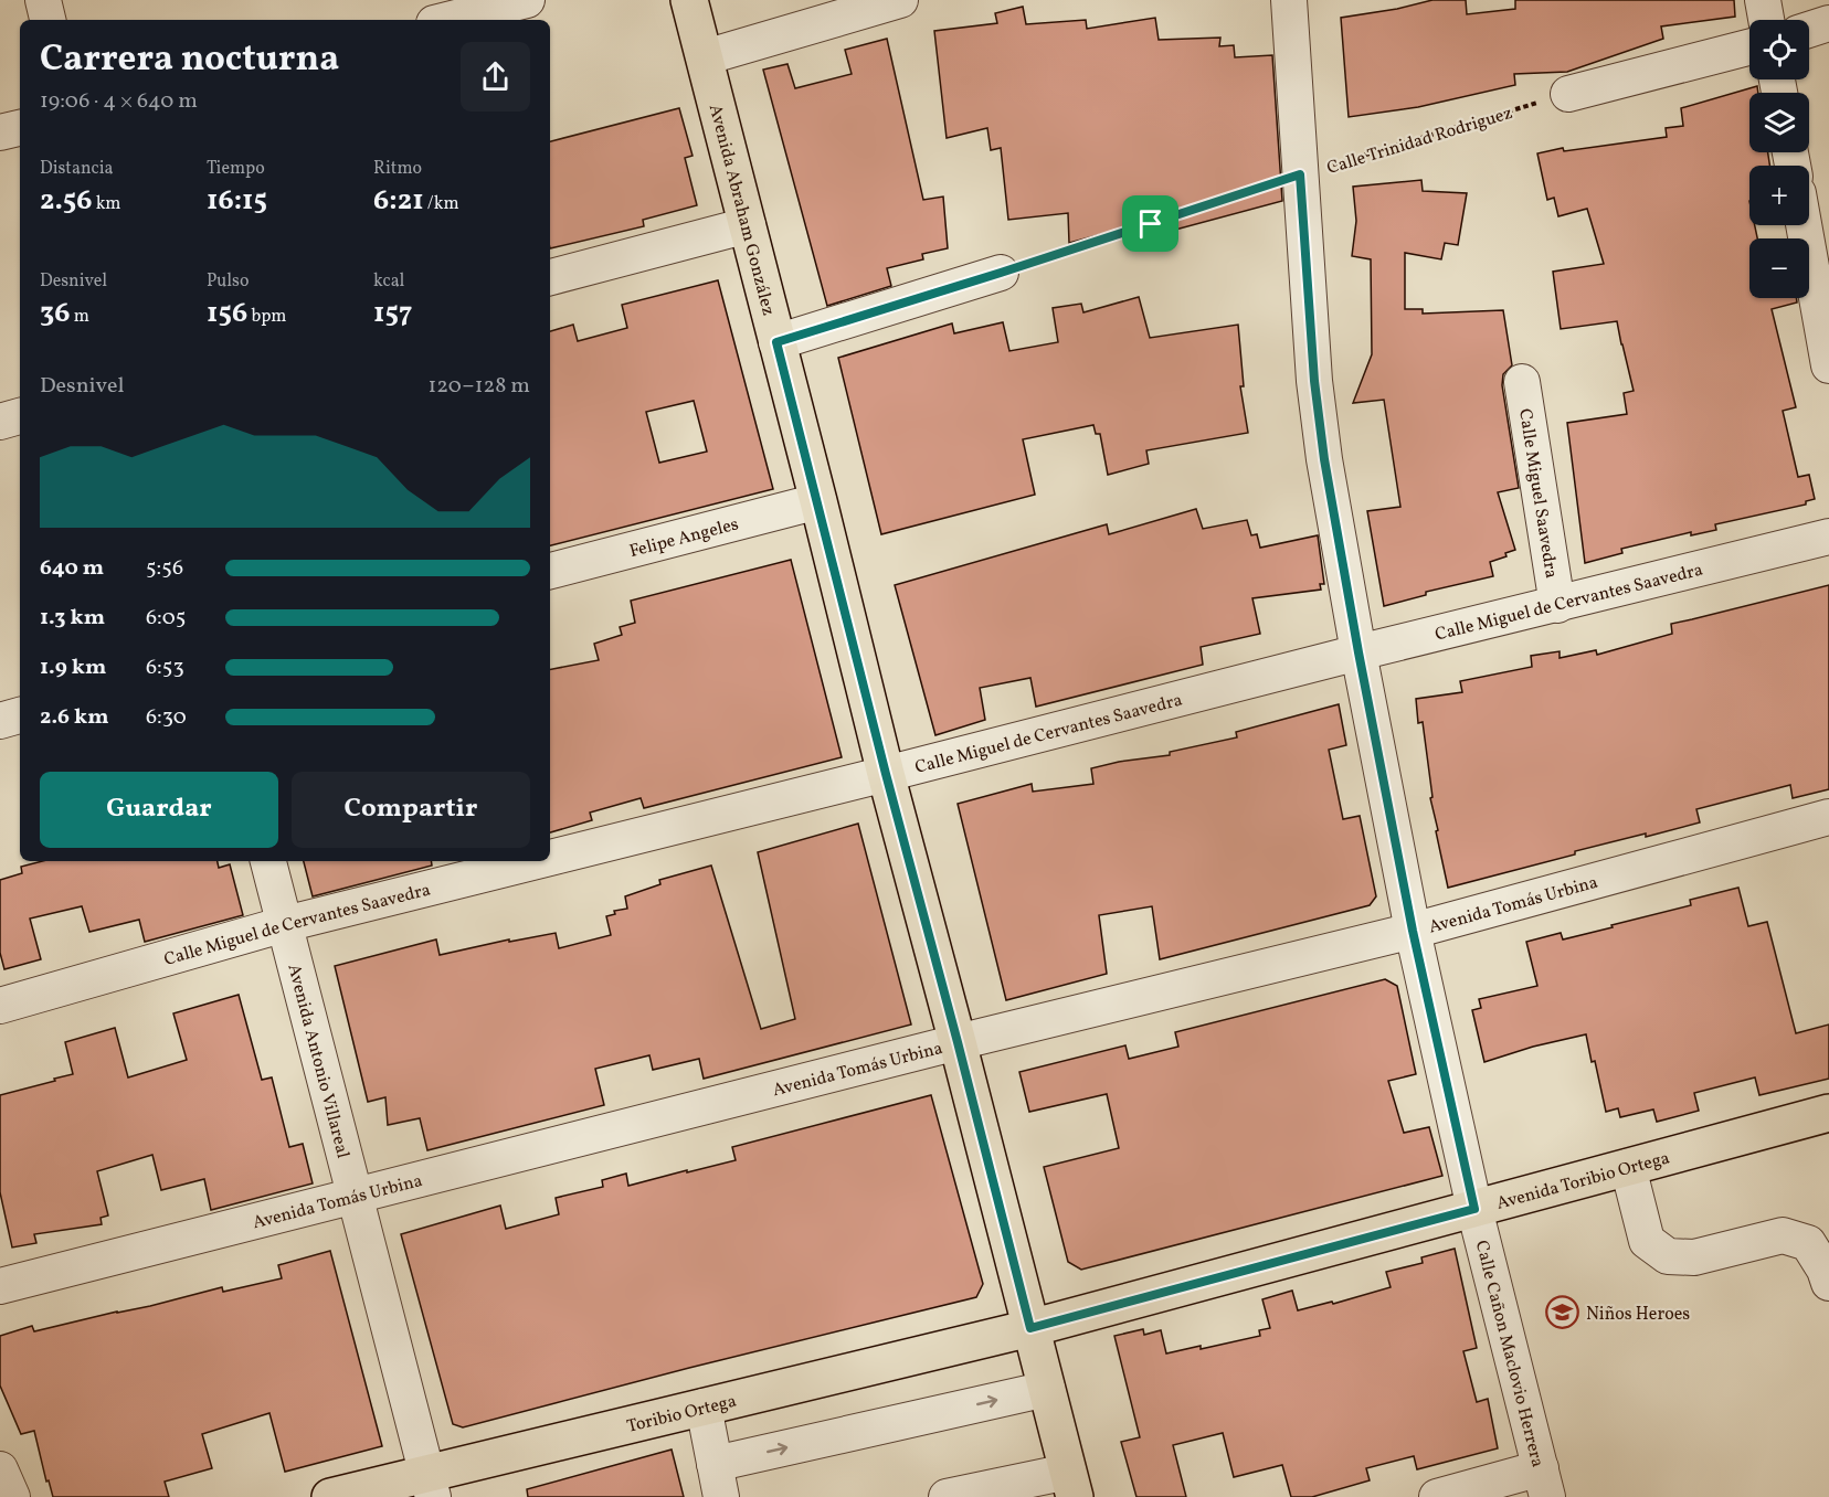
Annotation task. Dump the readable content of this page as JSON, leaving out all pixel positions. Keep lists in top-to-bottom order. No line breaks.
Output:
{"streets":{"main road":["Avenida Abraham González","Avenida Toribio Ortega","Toribio Ortega"],"street":["Calle Miguel Saavedra","Felipe Angeles","Calle Miguel de Cervantes Saavedra","Avenida Tomás Urbina","Avenida Antonio Villareal","Calle Cañon Maclovio Herrera"],"path":["Calle Trinidad Rodriguez"]},"crossings":[["Calle Trinidad Rodriguez","Calle Cañon Maclovio Herrera"],["Avenida Abraham González","Felipe Angeles"],["Avenida Abraham González","Calle Miguel de Cervantes Saavedra"],["Avenida Abraham González","Avenida Tomás Urbina"],["Avenida Abraham González","Avenida Toribio Ortega"],["Avenida Abraham González","Toribio Ortega"],["Calle Miguel Saavedra","Calle Miguel de Cervantes Saavedra"],["Calle Miguel de Cervantes Saavedra","Avenida Antonio Villareal"],["Calle Miguel de Cervantes Saavedra","Calle Cañon Maclovio Herrera"],["Avenida Tomás Urbina","Avenida Antonio Villareal"],["Avenida Tomás Urbina","Calle Cañon Maclovio Herrera"],["Avenida Antonio Villareal","Toribio Ortega"],["Avenida Toribio Ortega","Calle Cañon Maclovio Herrera"],["Avenida Toribio Ortega","Toribio Ortega"]],"places":{"school or university":["Niños Heroes"]},"page":{"map_buttons":["+","−"],"heading":["Carrera nocturna","19:06 · 4 × 640 m"],"stats":[["Distancia","2.56 km"],["Tiempo","16:15"],["Ritmo","6:21 /km"],["Desnivel","36 m"],["Pulso","156 bpm"],["kcal","157"]],"chart":["Desnivel","120–128 m"],"list":[{"name":"640 m","note":"5:56"},{"name":"1.3 km","note":"6:05"},{"name":"1.9 km","note":"6:53"},{"name":"2.6 km","note":"6:30"}],"buttons":["Guardar","Compartir"]}}
